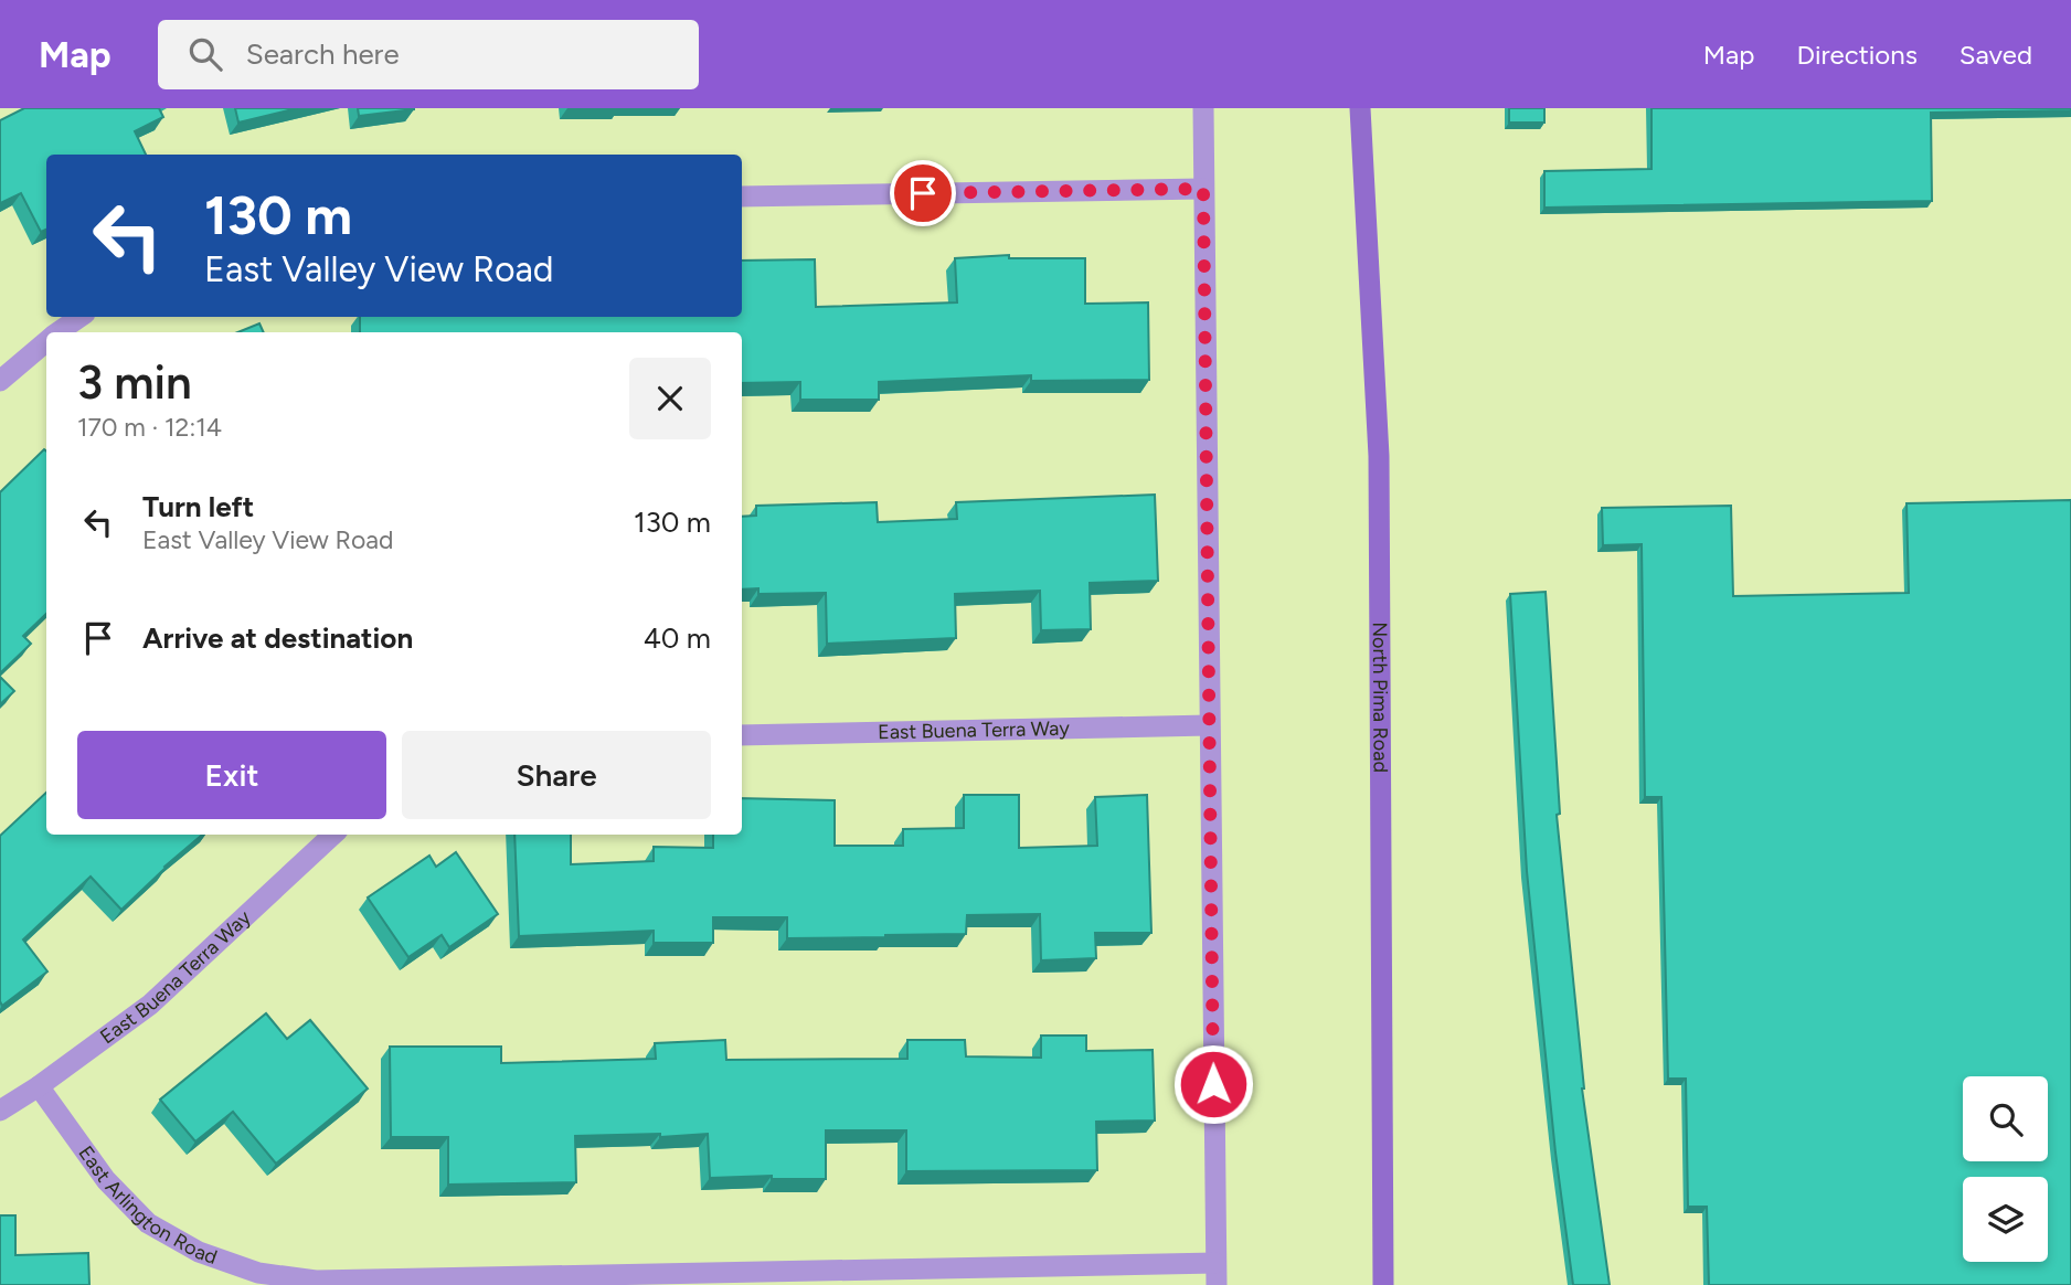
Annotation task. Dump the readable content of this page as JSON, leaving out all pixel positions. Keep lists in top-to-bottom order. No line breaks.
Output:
{"streets":{"main road":["North Pima Road"],"street":["East Buena Terra Way","East Arlington Road"]},"crossings":[["East Buena Terra Way","East Arlington Road"]],"page":{"header":"Map","search":"Search here","nav":["Map","Directions","Saved"],"turn":["130 m","East Valley View Road"],"heading":["3 min","170 m · 12:14"],"list":[{"name":"Turn left","note":"East Valley View Road","value":"130 m"},{"name":"Arrive at destination","value":"40 m"}],"buttons":["Exit","Share"]}}
